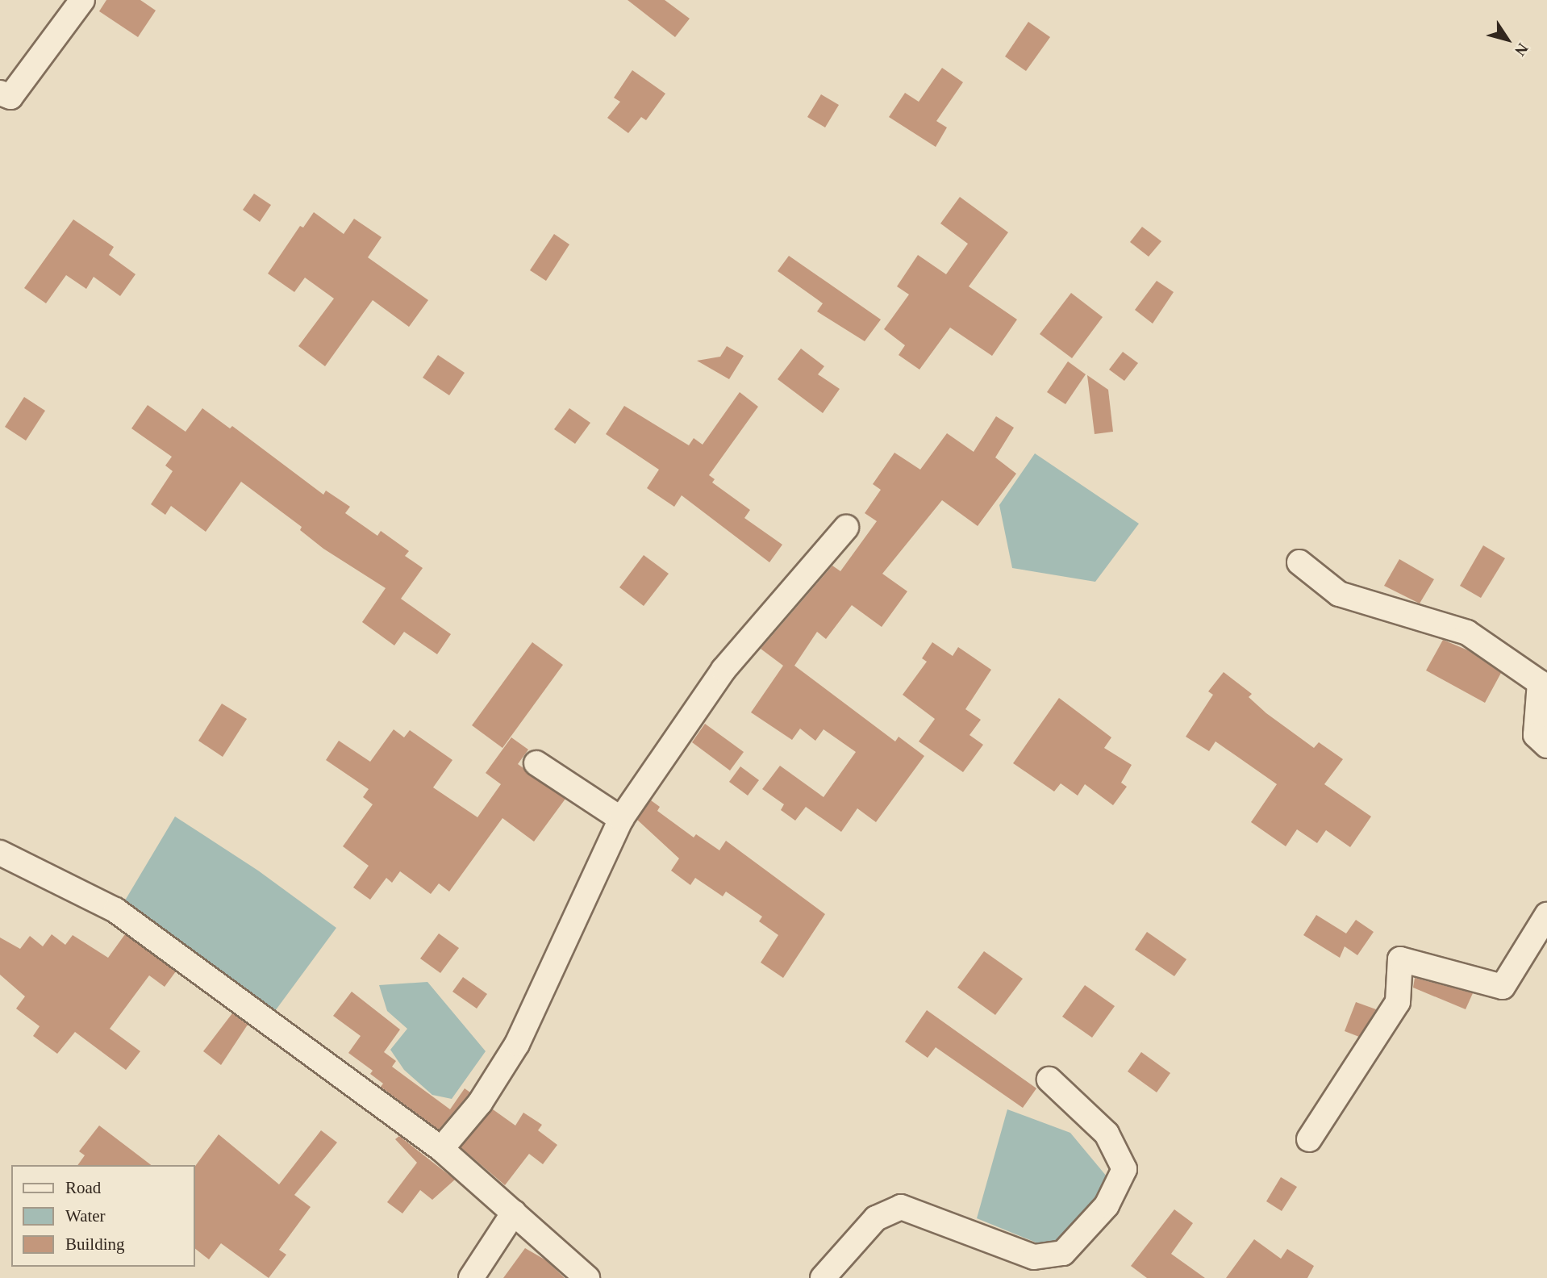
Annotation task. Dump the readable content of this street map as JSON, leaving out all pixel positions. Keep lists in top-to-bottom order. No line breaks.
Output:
{"legend":["Road","Water","Building"],"north":"bottom right"}
